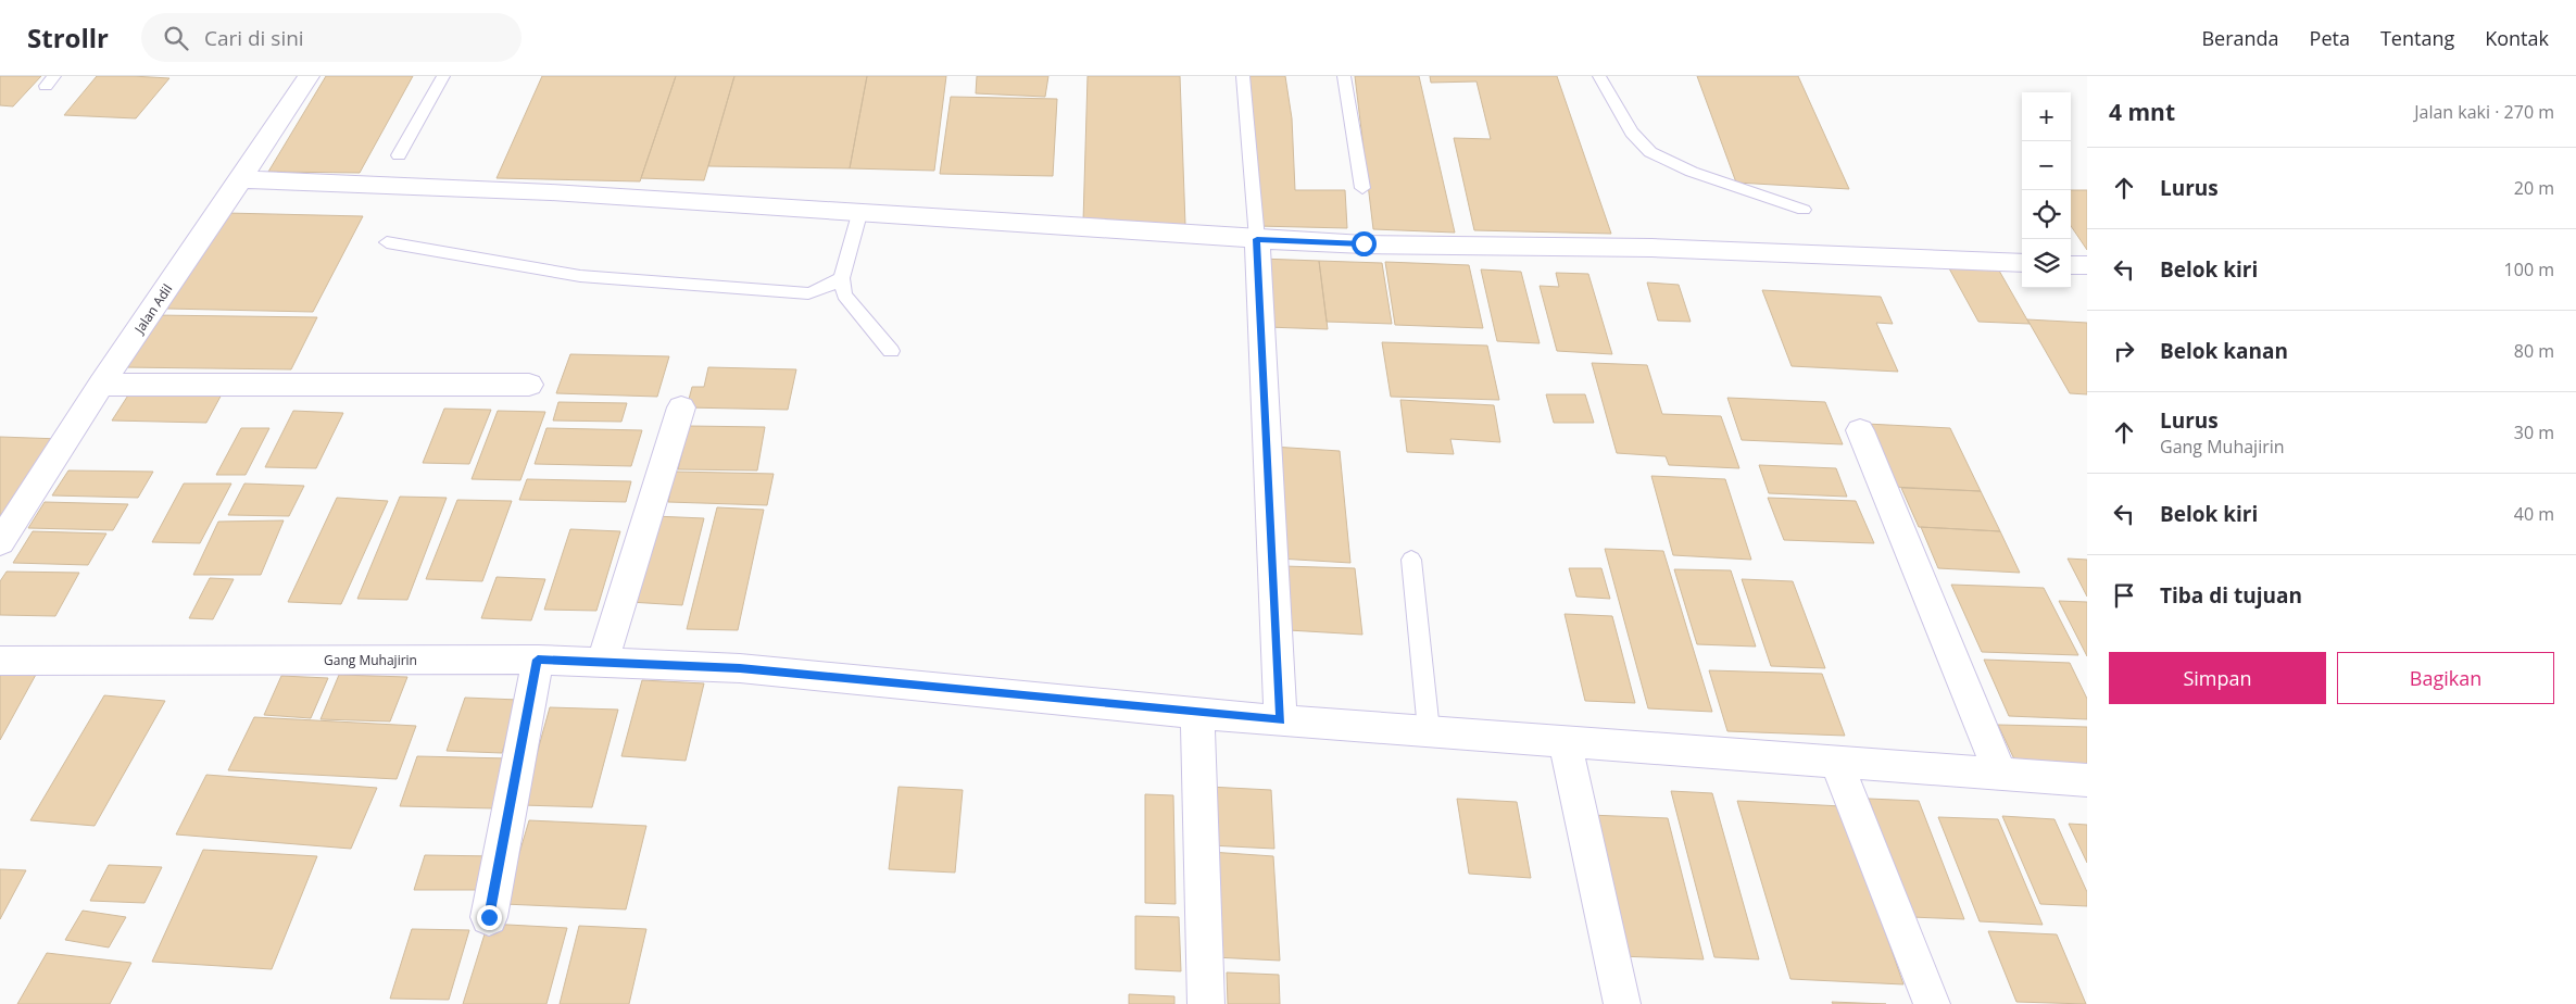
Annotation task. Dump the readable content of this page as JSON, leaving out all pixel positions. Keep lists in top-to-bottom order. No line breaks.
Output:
{"streets":{"street":["Jalan Adil","Gang Muhajirin"]},"page":{"header":"Strollr","search":"Cari di sini","nav":["Beranda","Peta","Tentang","Kontak"],"heading":["4 mnt","Jalan kaki · 270 m"],"map_buttons":["+","−"],"list":[["Lurus","20 m"],["Belok kiri","100 m"],["Belok kanan","80 m"],["Lurus","Gang Muhajirin","30 m"],["Belok kiri","40 m"],"Tiba di tujuan"],"buttons":["Simpan","Bagikan"]}}
